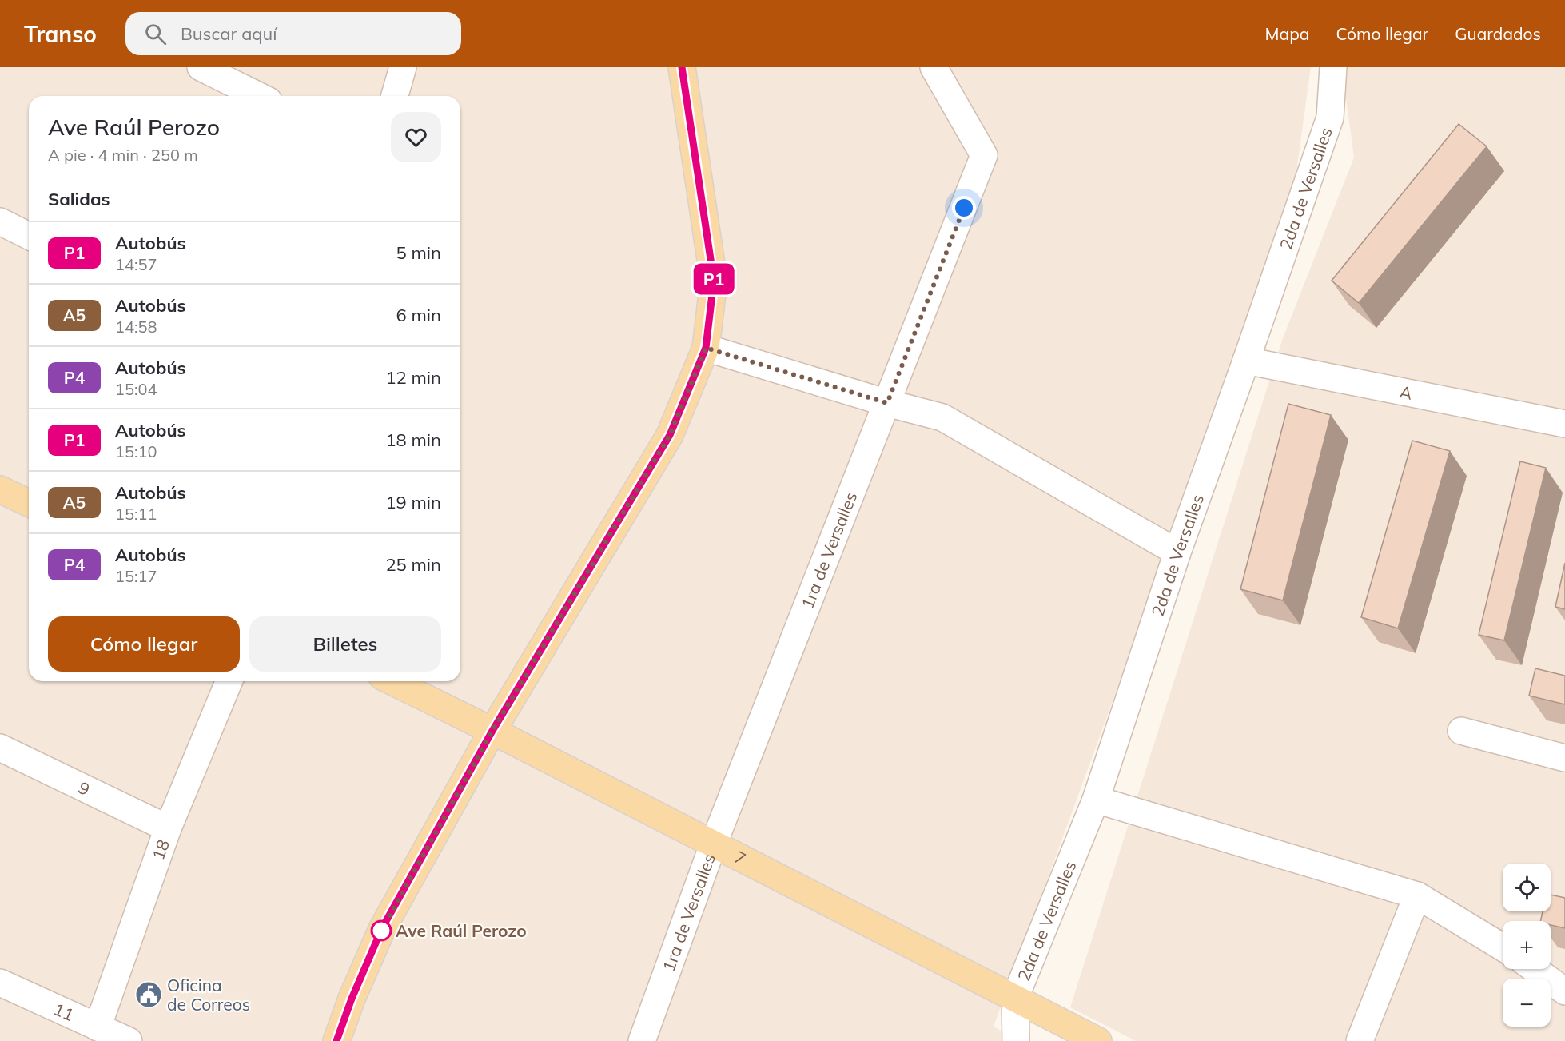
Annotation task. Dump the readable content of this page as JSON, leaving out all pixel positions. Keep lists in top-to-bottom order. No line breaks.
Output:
{"streets":{"main road":["7"],"street":["2da de Versalles","A","1ra de Versalles","9","18","11"]},"crossings":[["2da de Versalles","A"],["2da de Versalles","7"],["1ra de Versalles","7"],["9","18"],["18","11"]],"places":{"other":["Ave Raúl Perozo"],"public building":["Oficina de Correos"]},"lines":["bus line P1"],"page":{"header":"Transo","search":"Buscar aquí","nav":["Mapa","Cómo llegar","Guardados"],"on_map":"P1","heading":[["Ave Raúl Perozo","A pie · 4 min · 250 m"],"Salidas"],"list":[{"mark":"P1","name":"Autobús","note":"14:57","value":"5 min"},{"mark":"A5","name":"Autobús","note":"14:58","value":"6 min"},{"mark":"P4","name":"Autobús","note":"15:04","value":"12 min"},{"mark":"P1","name":"Autobús","note":"15:10","value":"18 min"},{"mark":"A5","name":"Autobús","note":"15:11","value":"19 min"},{"mark":"P4","name":"Autobús","note":"15:17","value":"25 min"}],"buttons":["Cómo llegar","Billetes"],"map_buttons":["+","−"]}}
